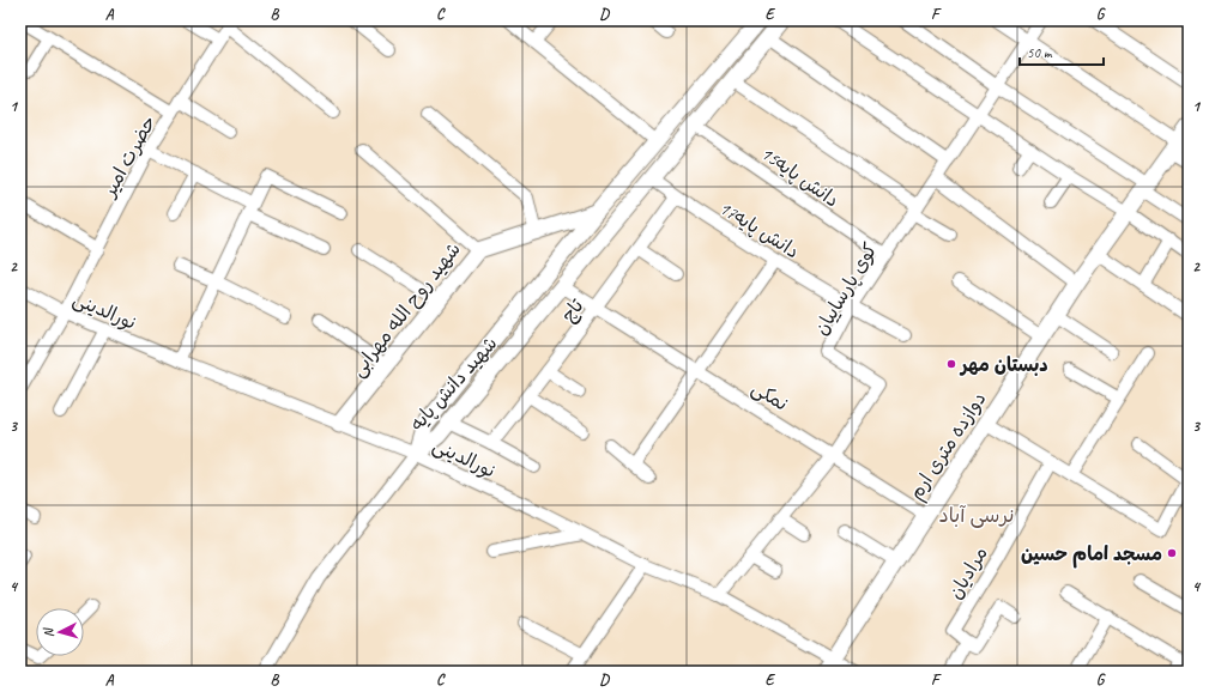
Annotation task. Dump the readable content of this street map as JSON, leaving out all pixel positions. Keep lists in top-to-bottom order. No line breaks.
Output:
{"streets":{"street":["حضرت امیر","دانش پایه15","دانش پایه17","کوی پارساییان","شهید روح الله مهرابی","نورالدینی","تاچ","شهید دانش پایه","نمکی","دوازده متری ارم","مرادیان"]},"crossings":[["حضرت امیر","نورالدینی"],["دانش پایه15","کوی پارساییان"],["دانش پایه15","شهید دانش پایه"],["دانش پایه17","کوی پارساییان"],["دانش پایه17","تاچ"],["دانش پایه17","شهید دانش پایه"],["کوی پارساییان","نورالدینی"],["کوی پارساییان","نمکی"],["شهید روح الله مهرابی","نورالدینی"],["شهید روح الله مهرابی","شهید دانش پایه"],["نورالدینی","شهید دانش پایه"],["نورالدینی","دوازده متری ارم"],["تاچ","نمکی"],["شهید دانش پایه","نمکی"],["نمکی","دوازده متری ارم"]],"districts":["نرسی آباد"],"places":["دبستان مهر","مسجد امام حسین"],"scale_bar":"50 m","north":"left","grid":{"columns":["A","B","C","D","E","F","G"],"rows":["1","2","3","4"]}}
